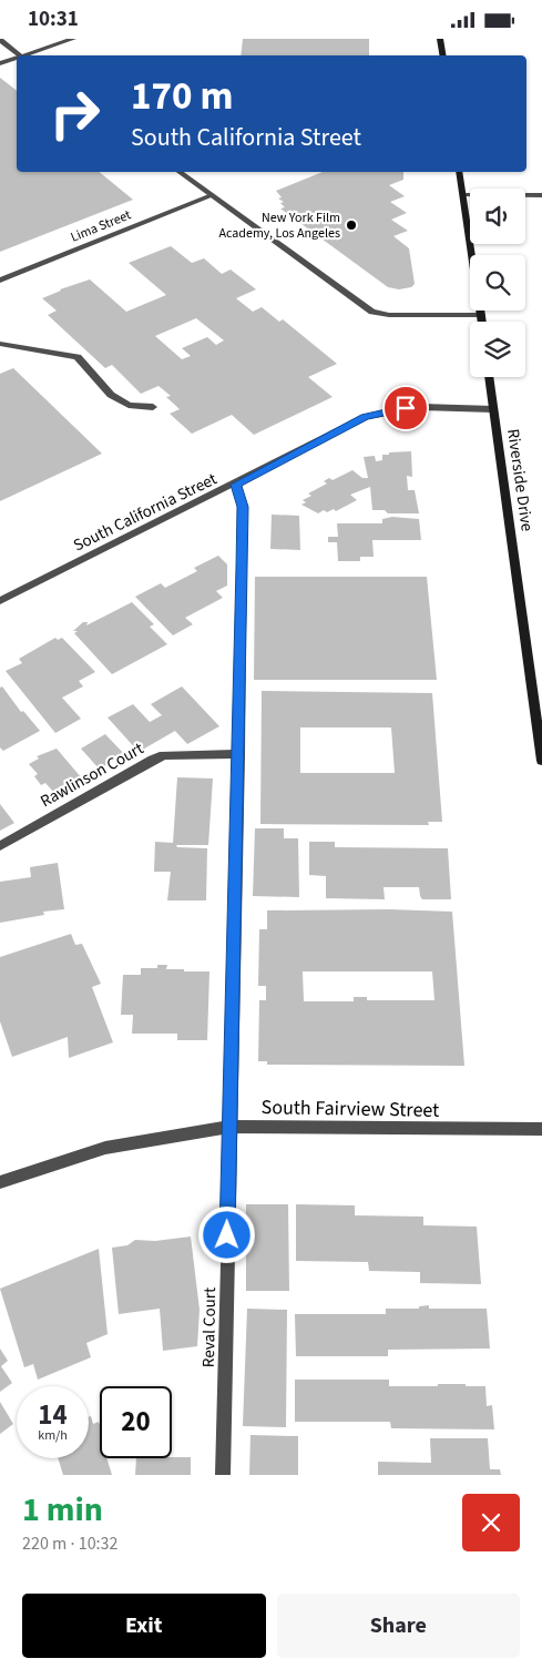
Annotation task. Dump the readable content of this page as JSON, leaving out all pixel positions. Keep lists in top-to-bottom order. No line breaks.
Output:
{"streets":{"main road":["Riverside Drive"],"street":["Lima Street","South California Street","Rawlinson Court","South Fairview Street","Reval Court"]},"crossings":[["Riverside Drive","South California Street"],["South California Street","Reval Court"],["Rawlinson Court","Reval Court"],["South Fairview Street","Reval Court"]],"places":["New York Film Academy, Los Angeles"],"page":{"status":"10:31","turn":["170 m","South California Street"],"speed":"14 km/h","limit":"20","heading":["1 min","220 m · 10:32"],"buttons":["Exit","Share"]}}
